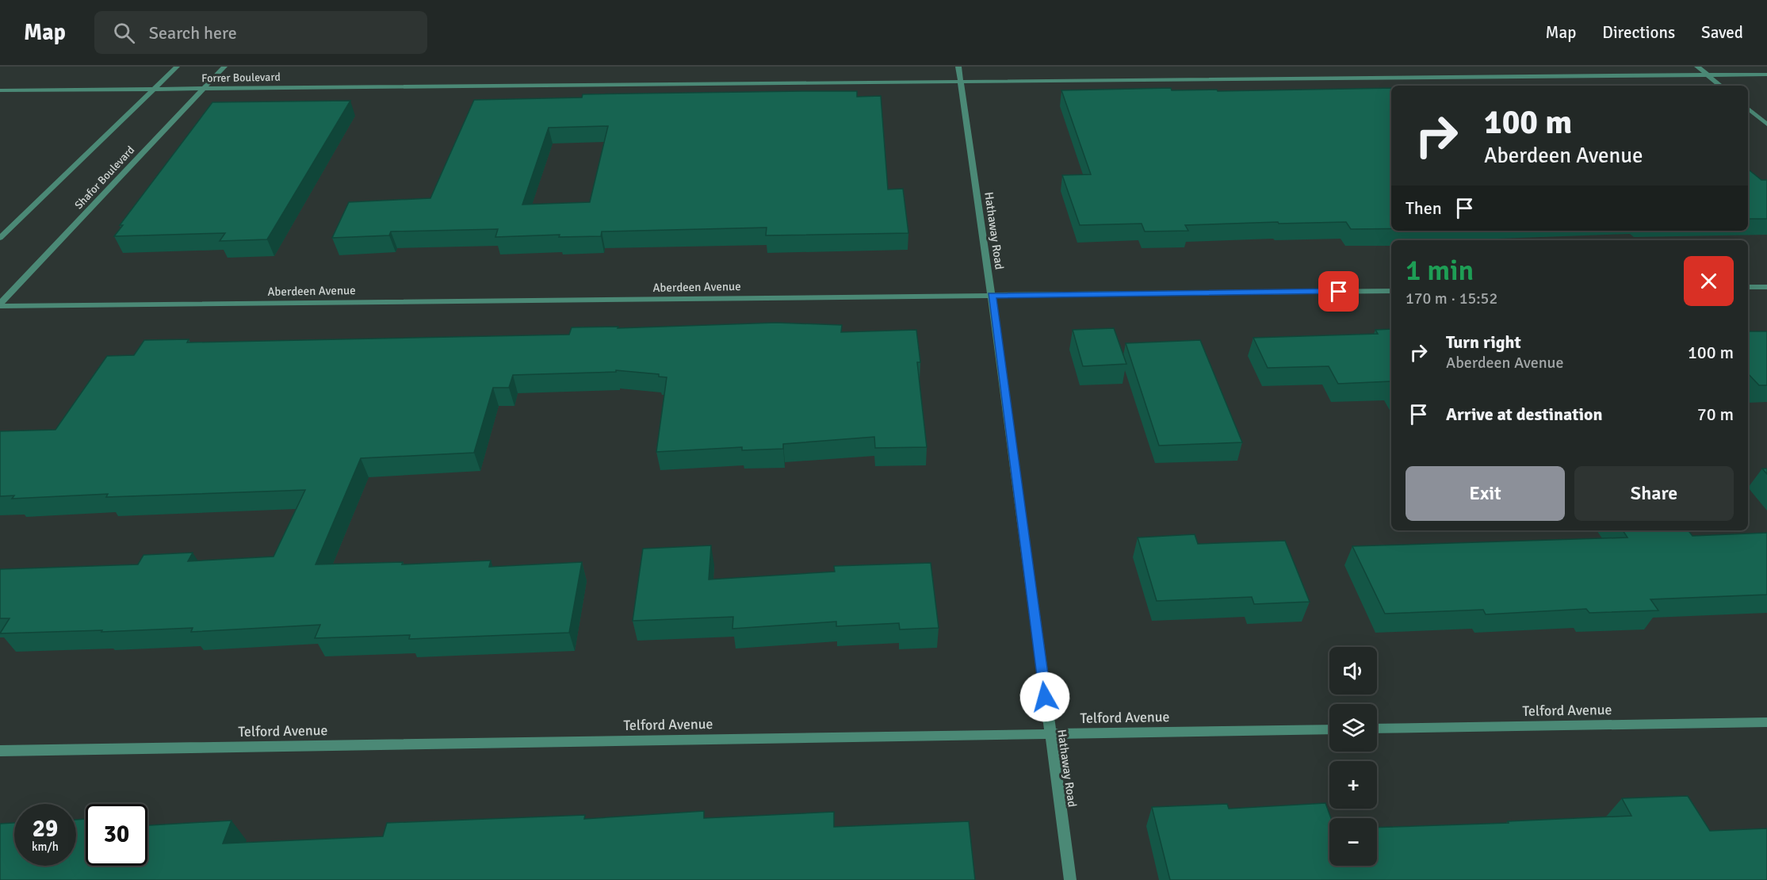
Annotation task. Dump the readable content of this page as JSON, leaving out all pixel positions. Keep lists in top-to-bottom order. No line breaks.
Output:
{"streets":{"street":["Forrer Boulevard","Shafor Boulevard","Hathaway Road","Aberdeen Avenue","Telford Avenue"]},"crossings":[["Forrer Boulevard","Shafor Boulevard"],["Forrer Boulevard","Hathaway Road"],["Shafor Boulevard","Aberdeen Avenue"],["Hathaway Road","Aberdeen Avenue"],["Hathaway Road","Telford Avenue"]],"page":{"header":"Map","search":"Search here","nav":["Map","Directions","Saved"],"turn":["100 m","Aberdeen Avenue"],"then":"Then","heading":["1 min","170 m · 15:52"],"list":[{"name":"Turn right","note":"Aberdeen Avenue","value":"100 m"},{"name":"Arrive at destination","value":"70 m"}],"buttons":["Exit","Share"],"map_buttons":["+","−"],"speed":"29 km/h","limit":"30"}}
